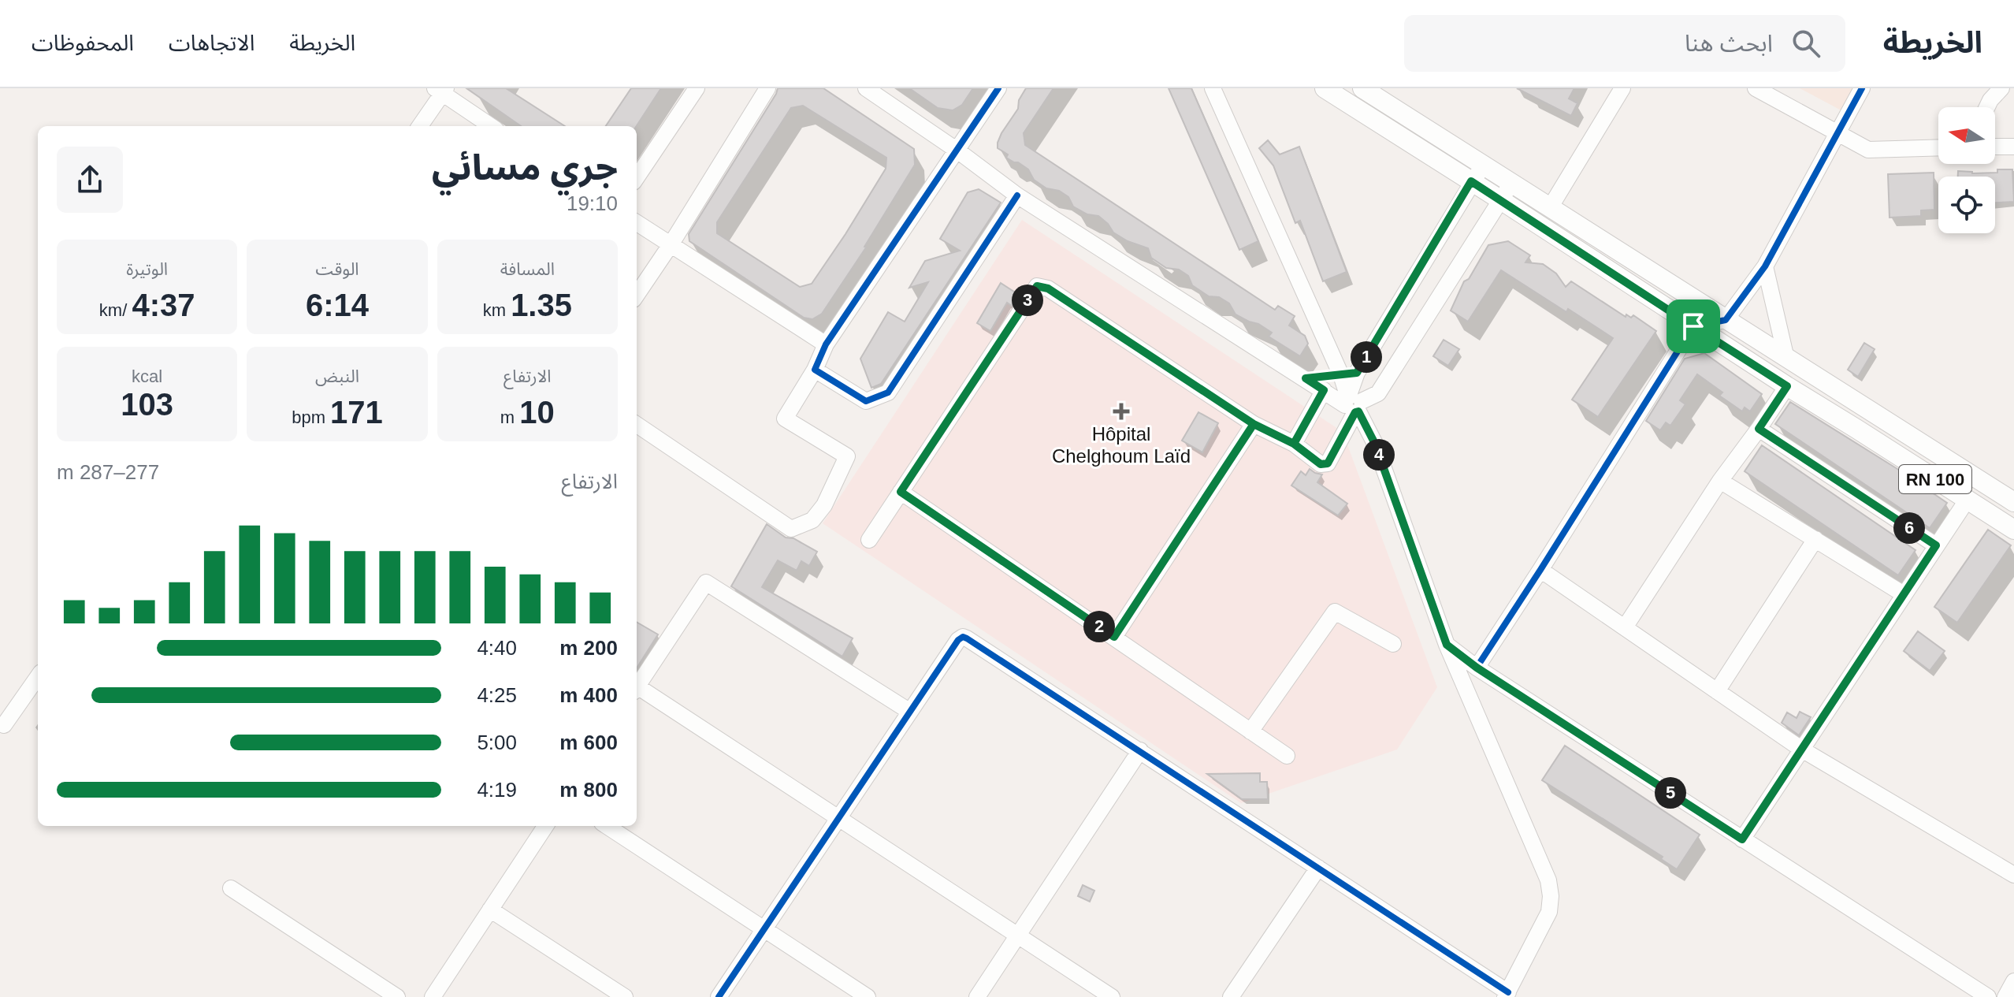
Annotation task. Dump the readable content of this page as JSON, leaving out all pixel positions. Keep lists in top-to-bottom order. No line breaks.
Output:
{"streets":{"main road":["RN 100"]},"places":{"health":["Hôpital Chelghoum Laïd"]},"north":"left","page":{"header":"الخريطة","search":"ابحث هنا","nav":["الخريطة","الاتجاهات","المحفوظات"],"heading":["جري مسائي","19:10"],"stats":[["المسافة","1.35 km"],["الوقت","6:14"],["الوتيرة","4:37 /km"],["الارتفاع","10 m"],["النبض","171 bpm"],["kcal","103"]],"pins":["3","1","4","6","2","5"],"chart":["الارتفاع","277–287 m"],"list":[{"name":"200 m","note":"4:40"},{"name":"400 m","note":"4:25"},{"name":"600 m","note":"5:00"},{"name":"800 m","note":"4:19"}]}}
